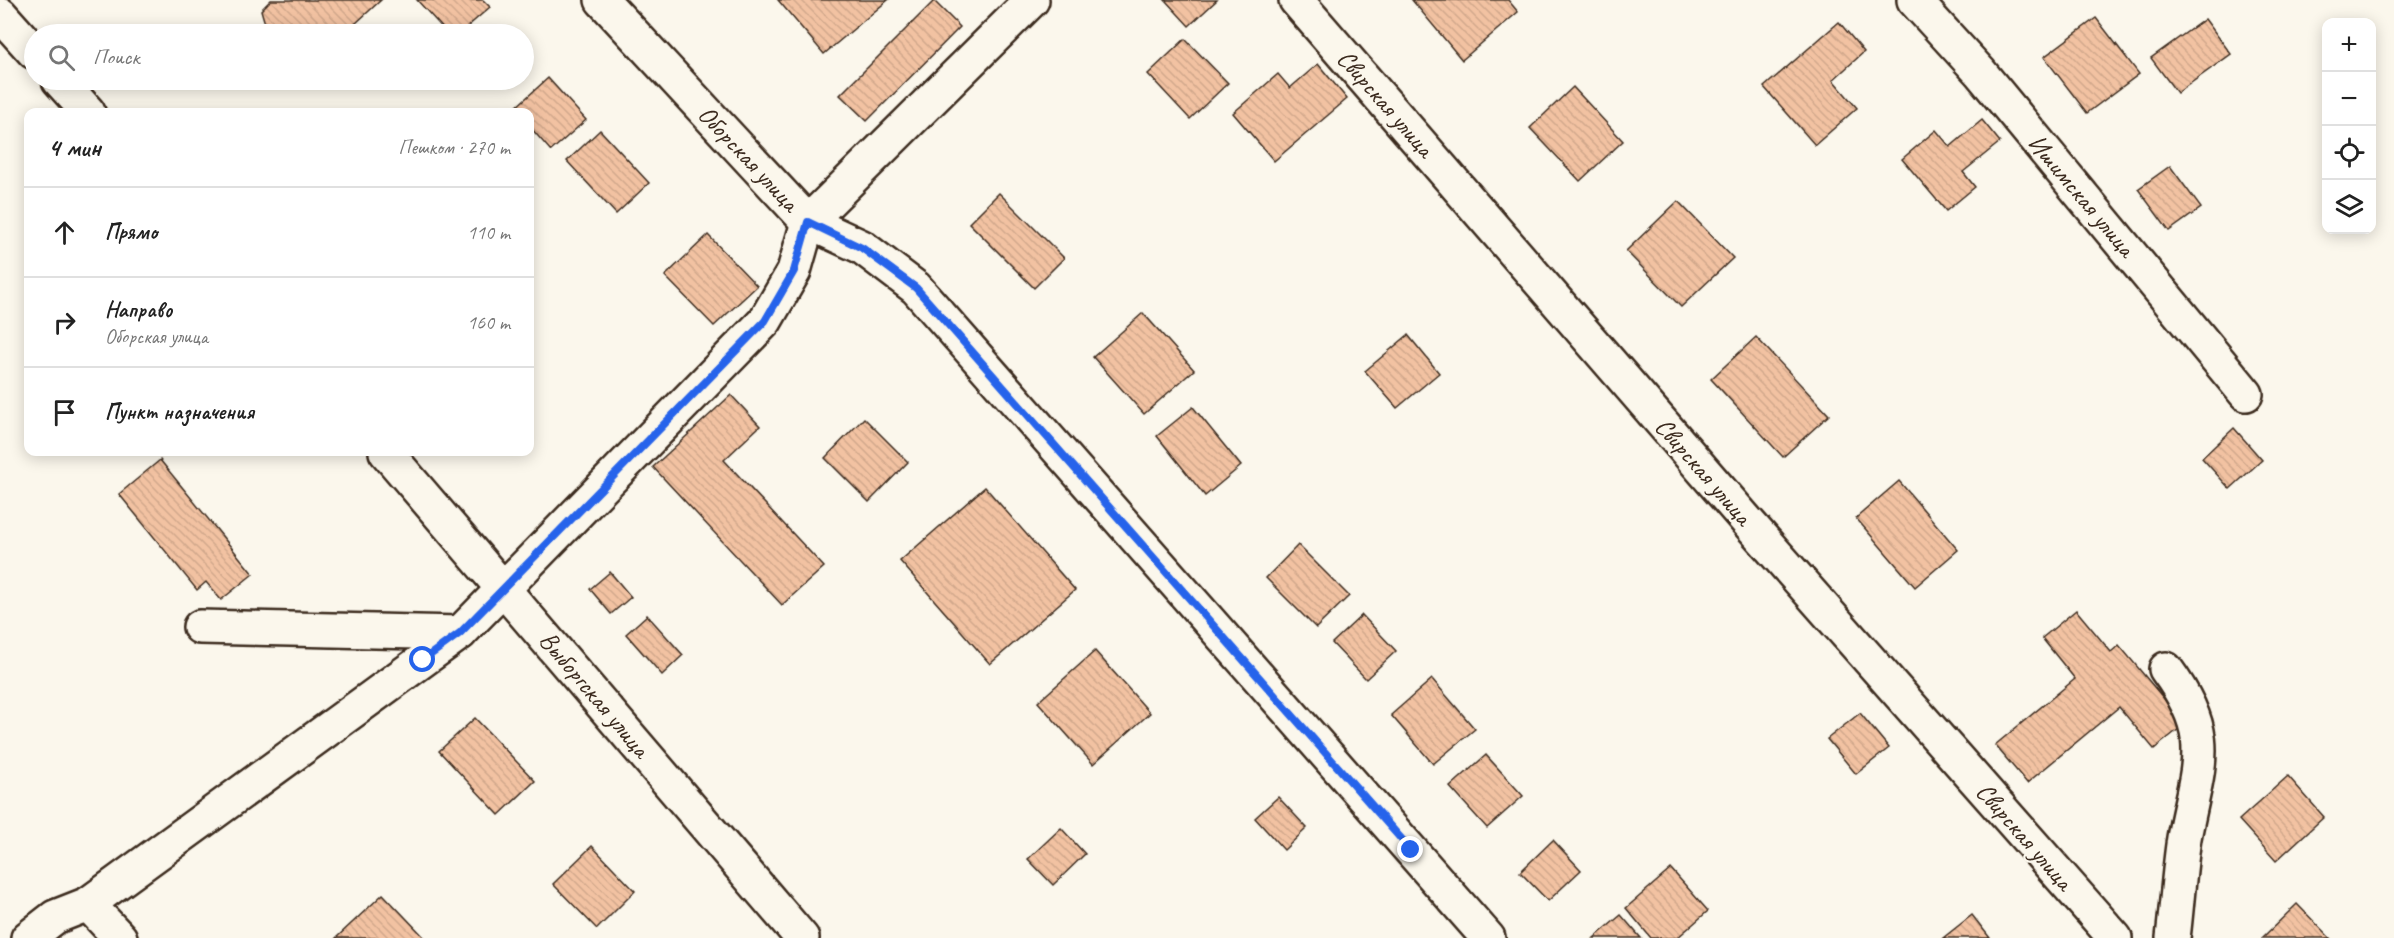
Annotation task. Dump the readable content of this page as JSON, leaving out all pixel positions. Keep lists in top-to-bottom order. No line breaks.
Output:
{"streets":{"street":["Свирская улица","Оборская улица","Ишимская улица","Выборгская улица"]},"page":{"map_buttons":["+","−"],"search":"Поиск","heading":["4 мин","Пешком · 270 m"],"list":[["Прямо","110 m"],["Направо","Оборская улица","160 m"],"Пункт назначения"]}}
